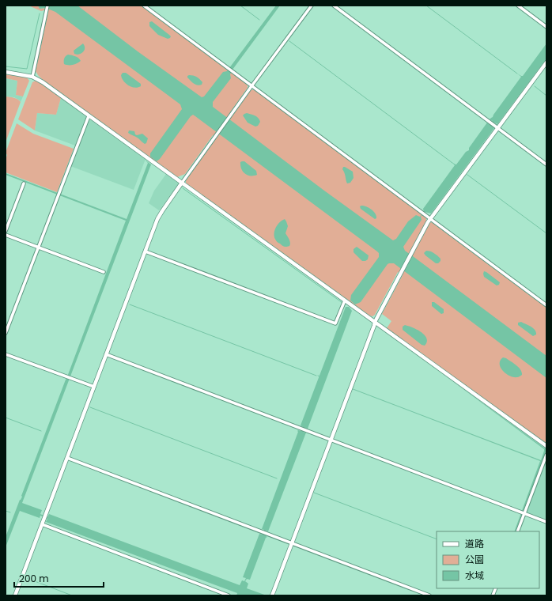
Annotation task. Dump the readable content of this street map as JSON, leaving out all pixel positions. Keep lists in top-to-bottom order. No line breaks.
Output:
{"legend":["道路","公園","水域"],"scale_bar":"200 m"}
